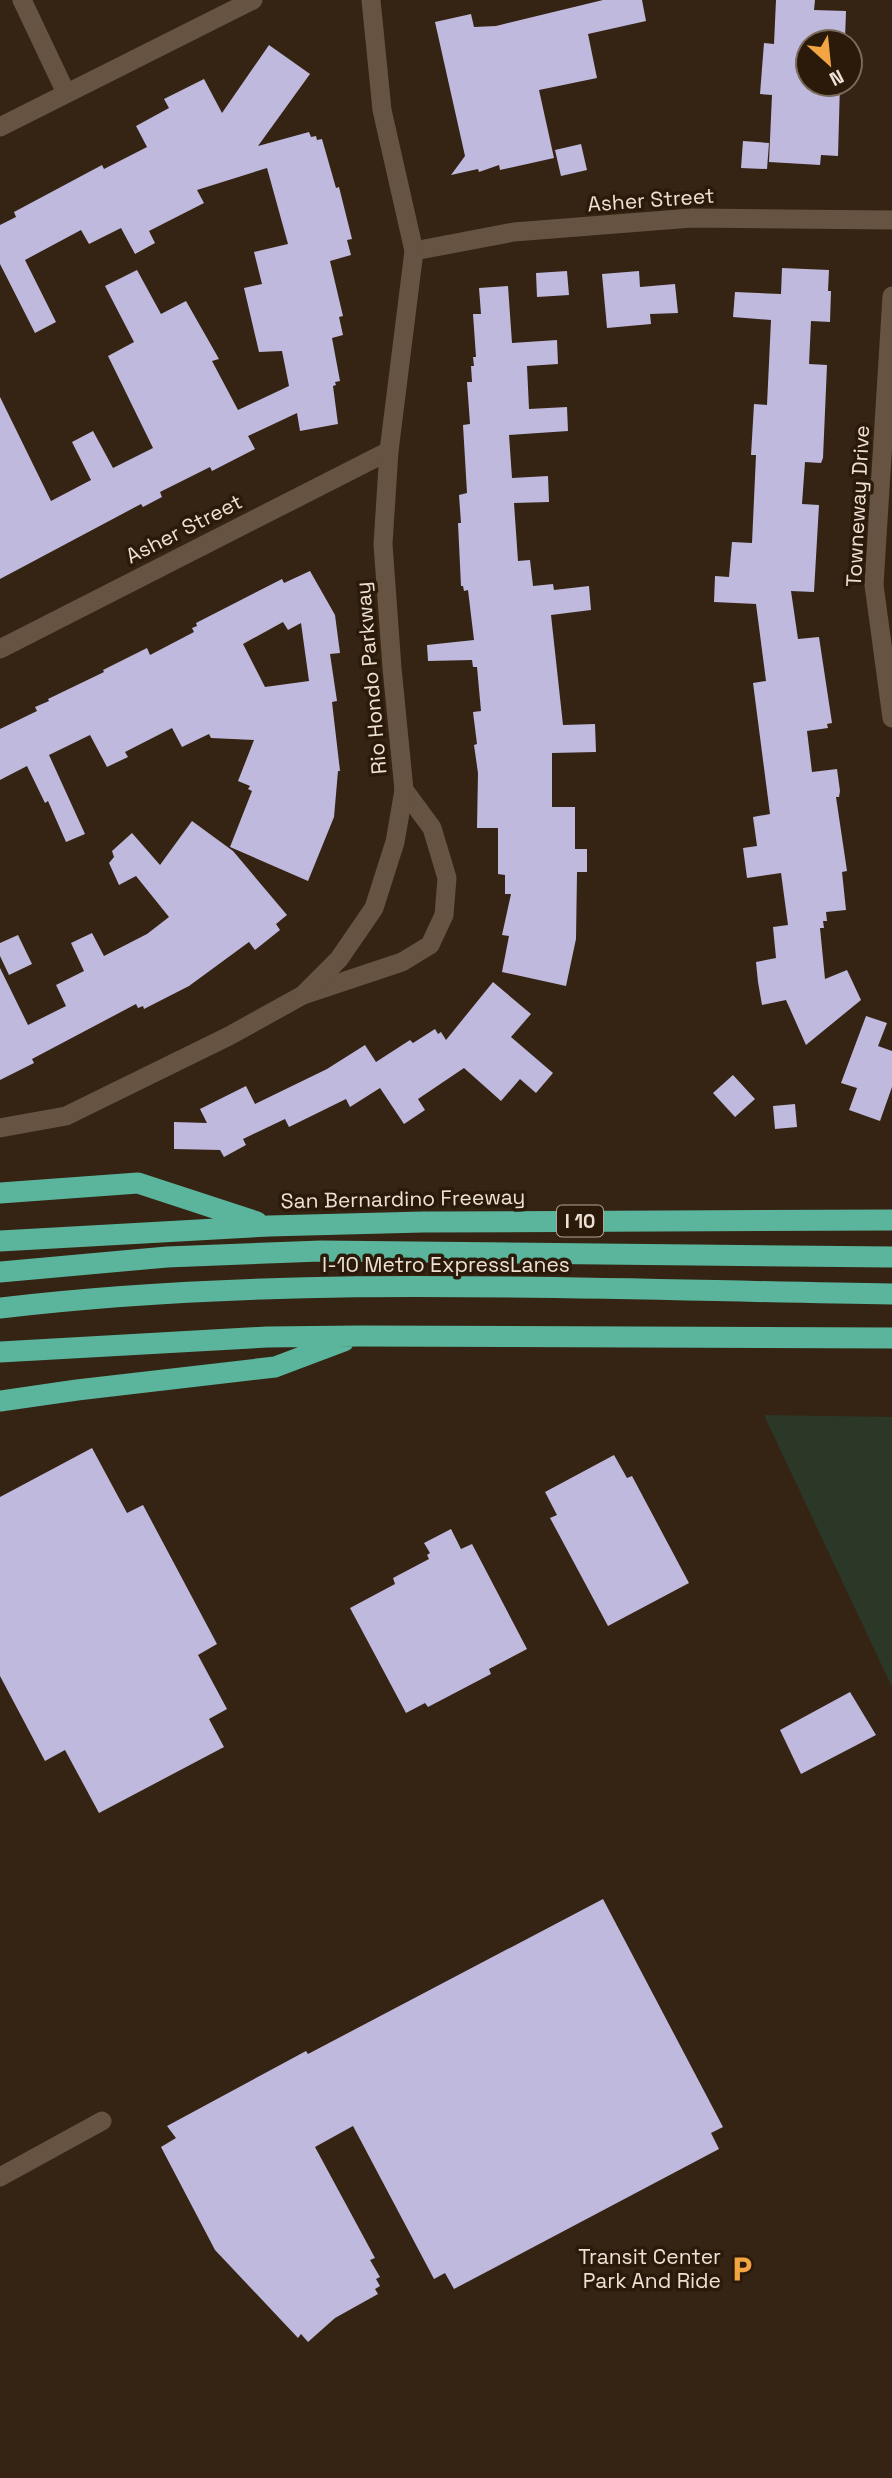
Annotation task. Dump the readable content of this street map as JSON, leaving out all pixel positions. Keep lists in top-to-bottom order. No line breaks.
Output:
{"streets":{"highway":["San Bernardino Freeway","I 10","I-10 Metro ExpressLanes"],"street":["Asher Street","Towneway Drive","Rio Hondo Parkway"]},"crossings":[["Asher Street","Rio Hondo Parkway"]],"places":{"parking":["Transit Center Park And Ride"]},"north":"bottom right"}
